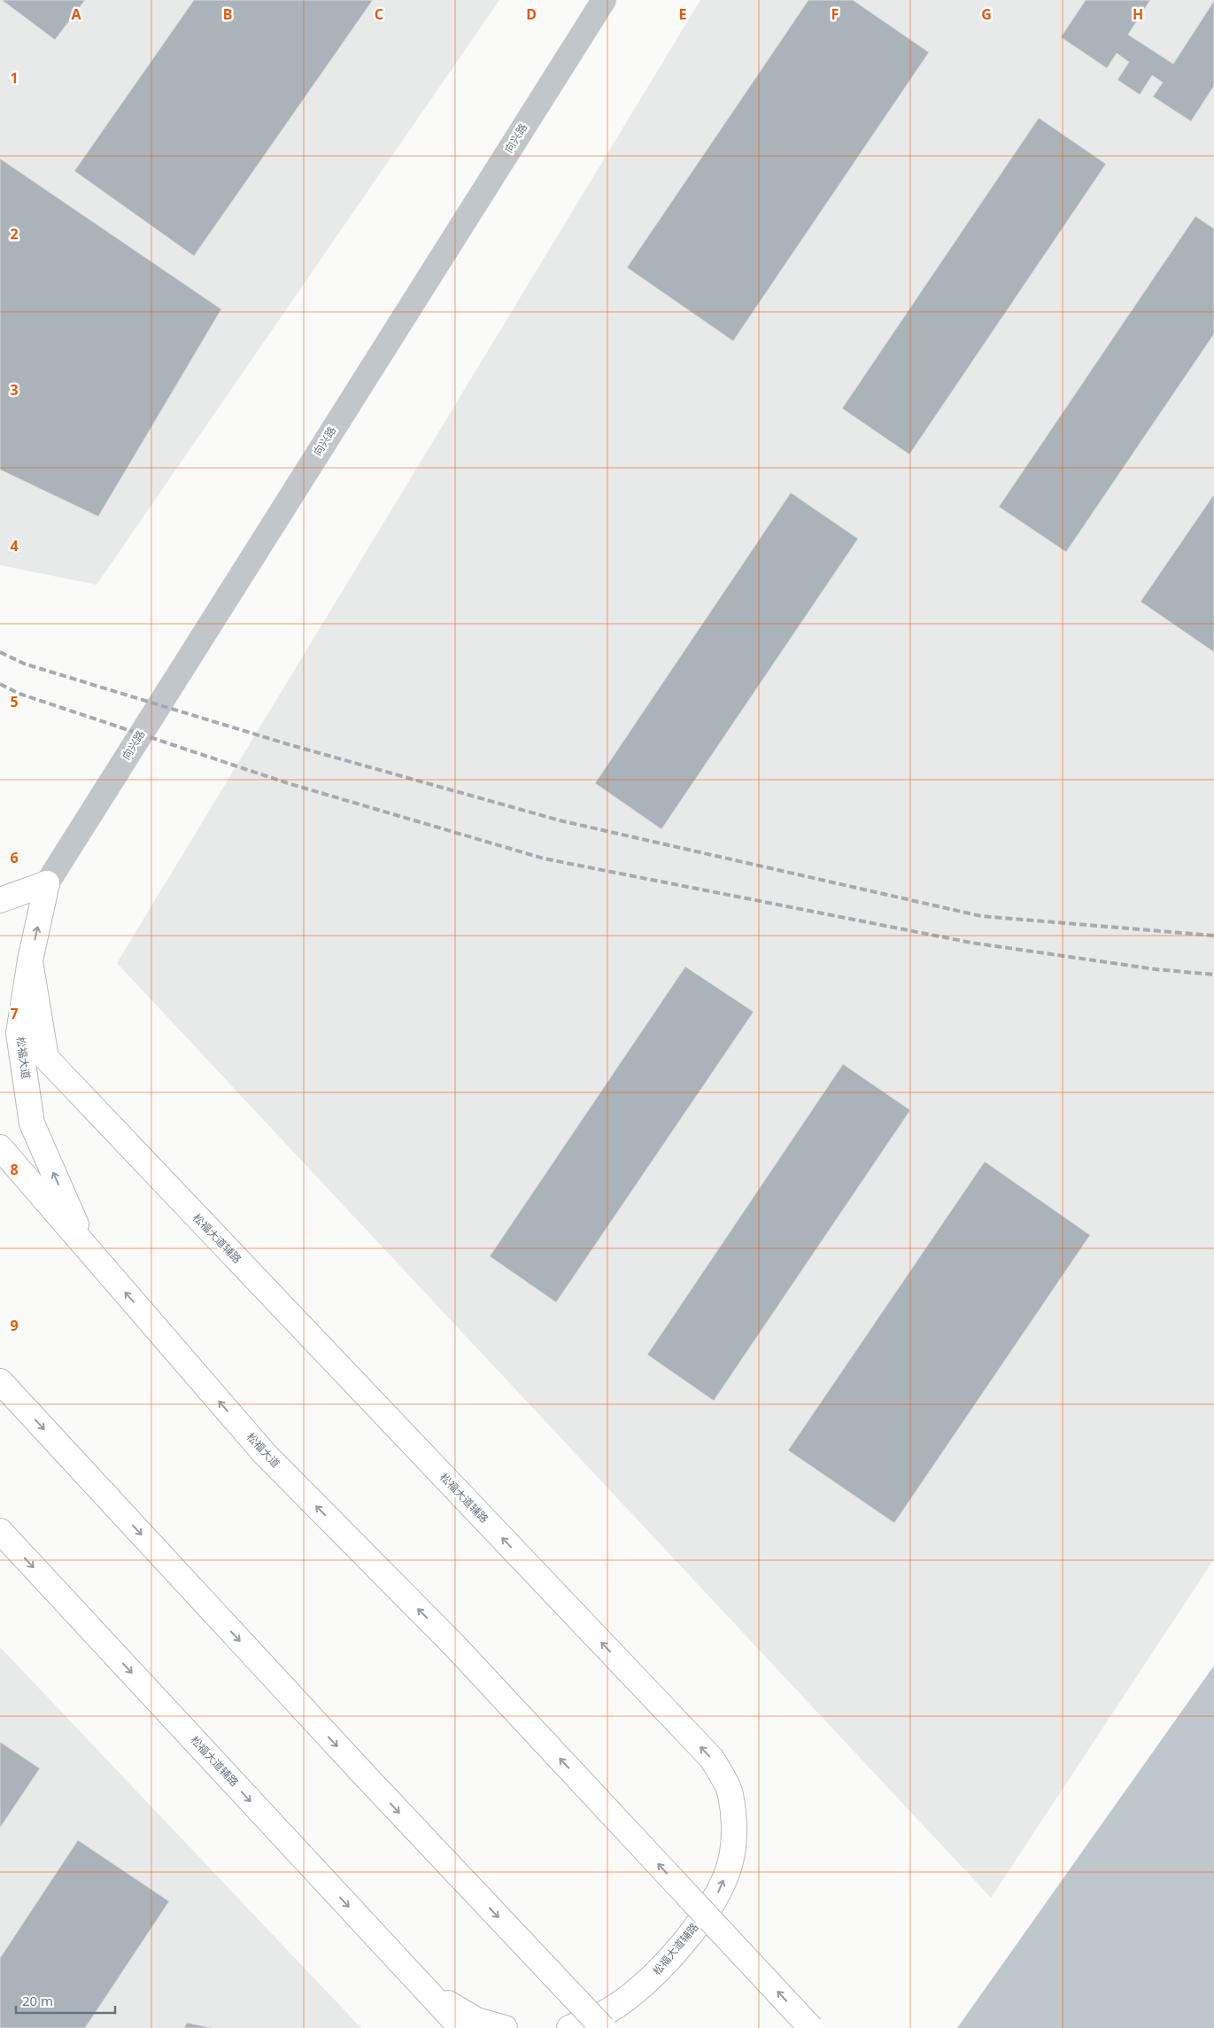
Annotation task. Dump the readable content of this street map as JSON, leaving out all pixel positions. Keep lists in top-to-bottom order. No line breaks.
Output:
{"streets":{"main road":["松福大道","松福大道辅路"],"street":["向兴路"]},"crossings":[["向兴路","松福大道"],["松福大道","松福大道辅路"]],"scale_bar":"20 m","grid":{"columns":["A","B","C","D","E","F","G","H"],"rows":["1","2","3","4","5","6","7","8","9"]}}
